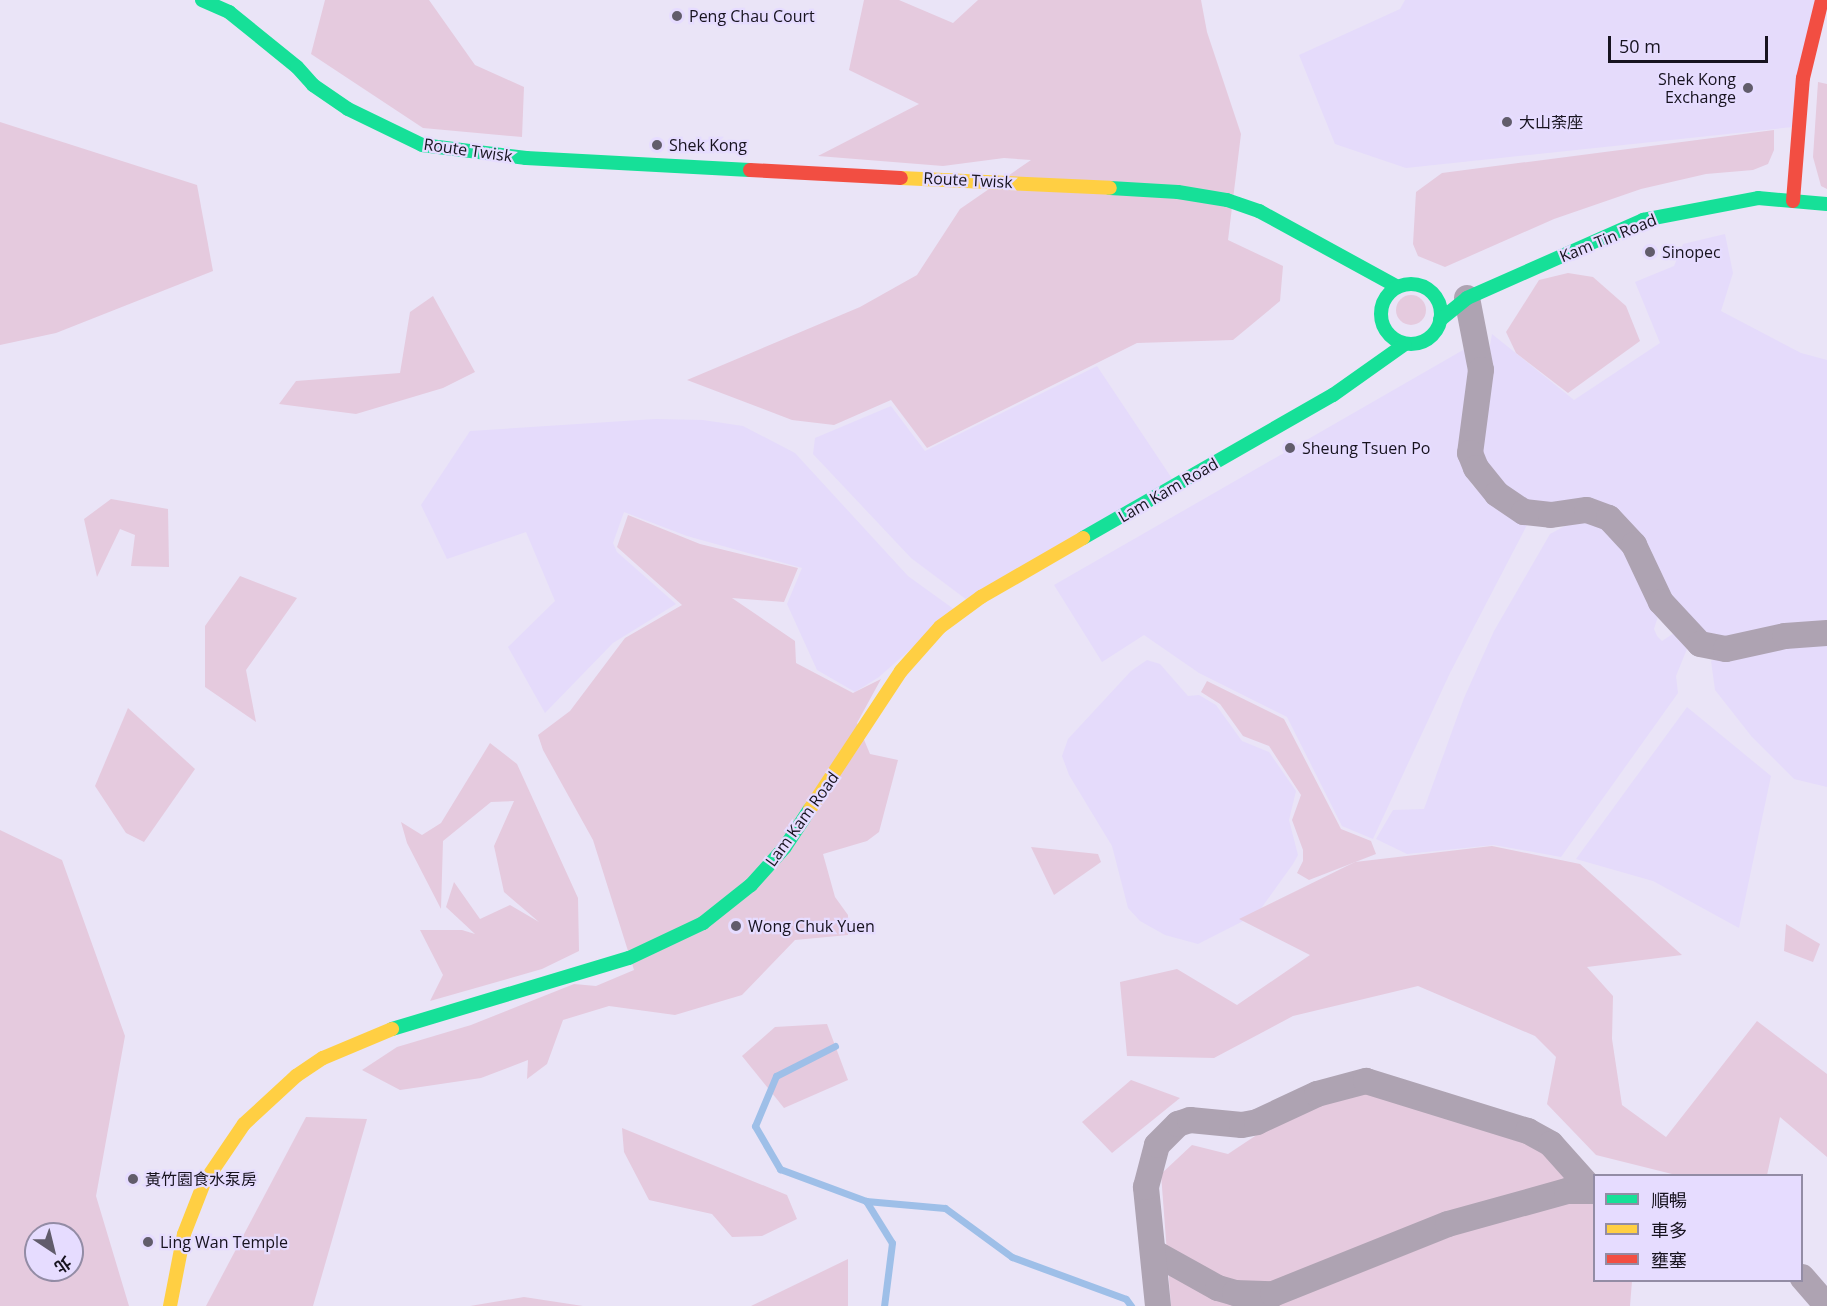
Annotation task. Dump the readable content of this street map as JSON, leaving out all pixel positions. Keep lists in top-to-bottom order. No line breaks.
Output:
{"streets":{"main road":["Route Twisk","Kam Tin Road","Lam Kam Road"]},"crossings":[["Route Twisk","Kam Tin Road"],["Route Twisk","Lam Kam Road"],["Kam Tin Road","Lam Kam Road"]],"places":["Peng Chau Court","Shek Kong Exchange","大山荼座","Shek Kong","Sinopec","Sheung Tsuen Po","Wong Chuk Yuen","黃竹園食水泵房","Ling Wan Temple"],"legend":["順暢","車多","壅塞"],"scale_bar":"50 m","north":"bottom right"}
